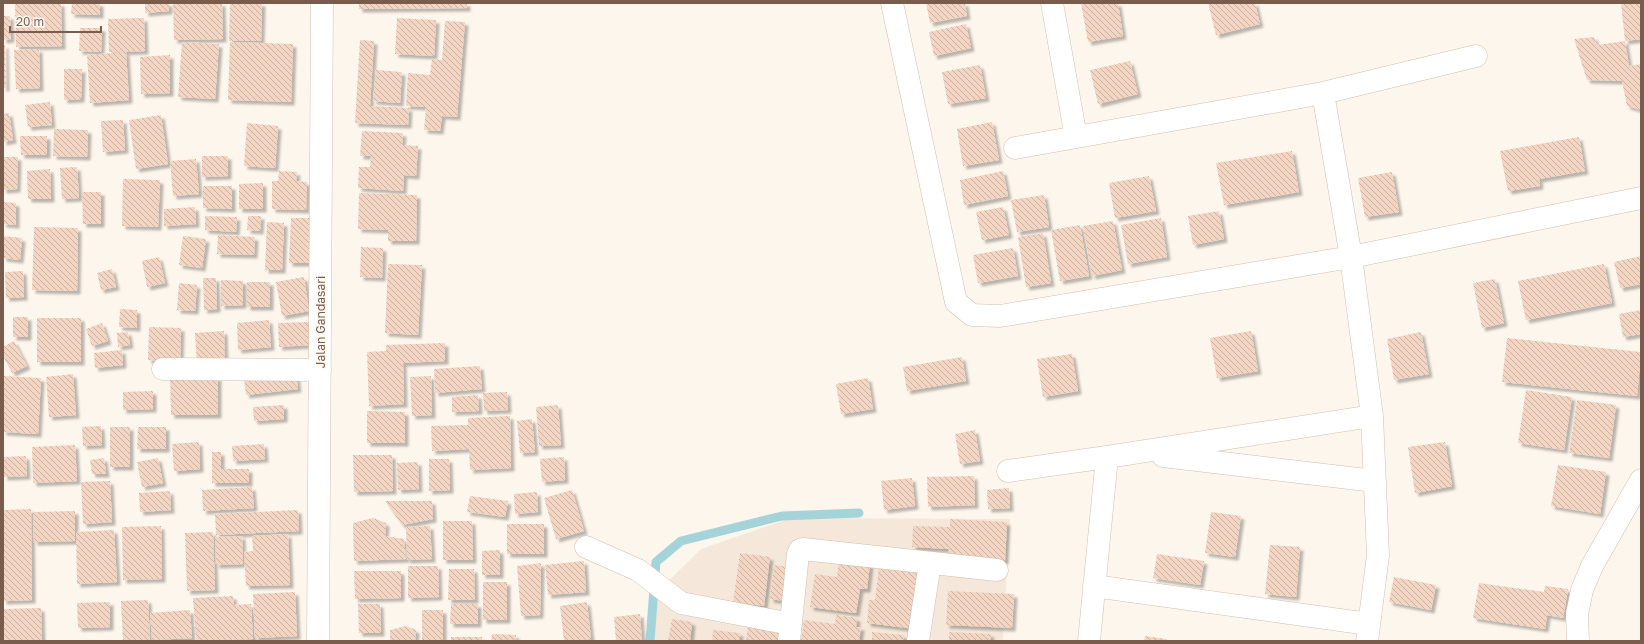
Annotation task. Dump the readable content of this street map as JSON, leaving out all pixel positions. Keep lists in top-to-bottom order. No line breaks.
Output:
{"streets":{"street":["Jalan Gandasari"]},"scale_bar":"20 m"}
